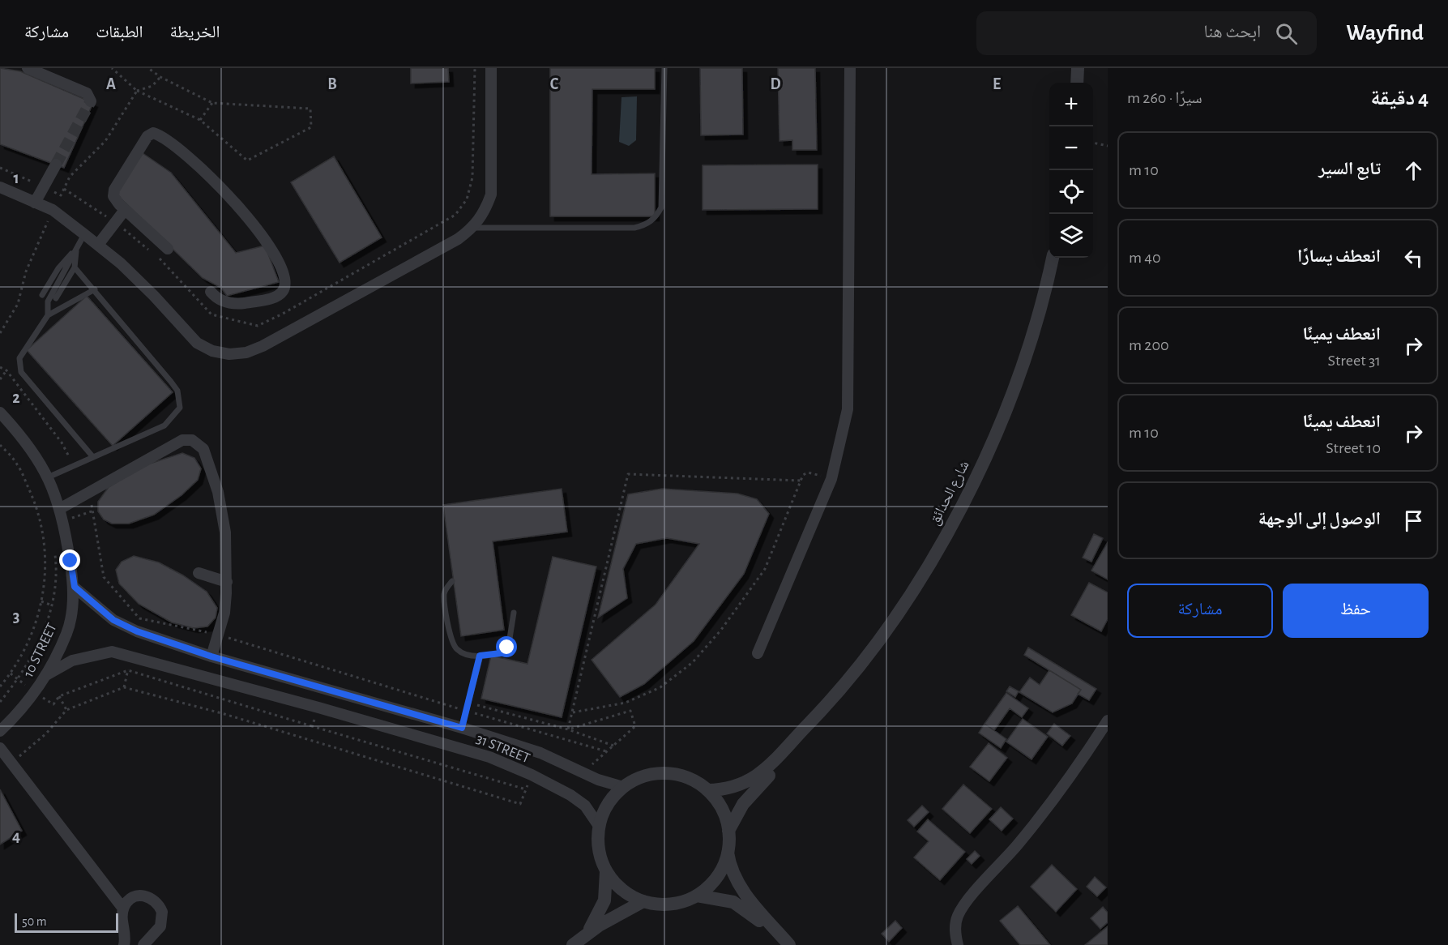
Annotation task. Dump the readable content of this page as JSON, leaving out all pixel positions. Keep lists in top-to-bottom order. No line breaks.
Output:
{"streets":{"street":["شارع الحدائق","10 STREET","31 STREET"]},"crossings":[["10 STREET","31 STREET"]],"scale_bar":"50 m","page":{"header":"Wayfind","search":"ابحث هنا","nav":["الخريطة","الطبقات","مشاركة"],"heading":["4 دقيقة","سيرًا · 260 m"],"map_buttons":["+","−"],"list":[["تابع السير","10 m"],["انعطف يسارًا","40 m"],["انعطف يمينًا","31 Street","200 m"],["انعطف يمينًا","10 Street","10 m"],"الوصول إلى الوجهة"],"buttons":["حفظ","مشاركة"],"scale":"50 m"},"grid":{"columns":["A","B","C","D","E"],"rows":["1","2","3","4"]}}
